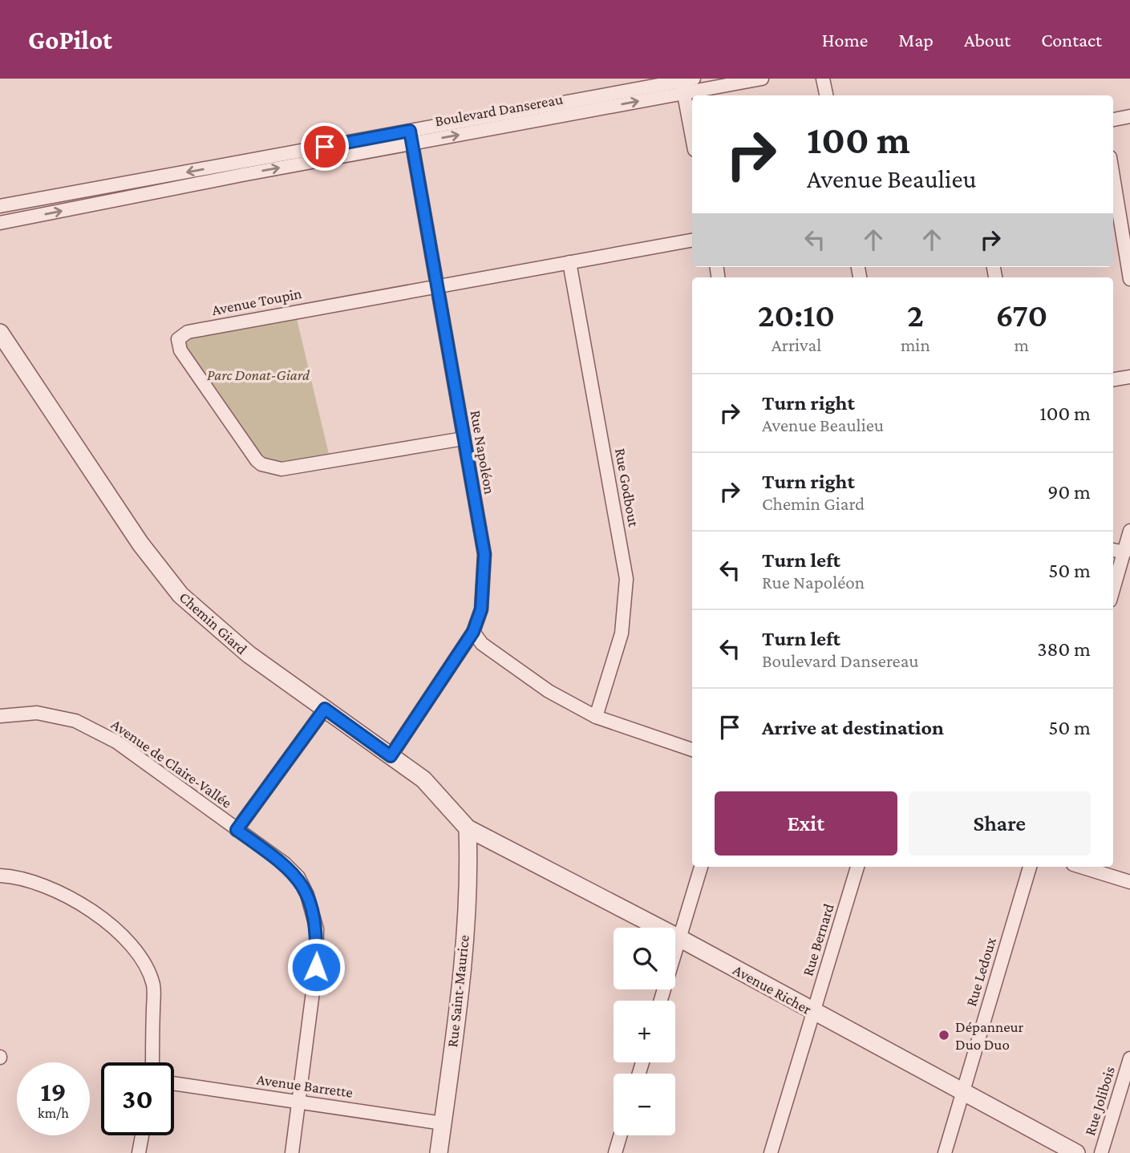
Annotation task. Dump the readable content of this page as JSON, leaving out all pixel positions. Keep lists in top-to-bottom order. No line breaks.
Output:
{"streets":{"street":["Boulevard Dansereau","Avenue Toupin","Rue Napoléon","Rue Godbout","Chemin Giard","Avenue de Claire-Vallée","Rue Bernard","Rue Ledoux","Avenue Richer","Rue Saint-Maurice","Avenue Barrette","Rue Jolibois"]},"crossings":[["Boulevard Dansereau","Rue Napoléon"],["Avenue Toupin","Rue Napoléon"],["Avenue Toupin","Rue Godbout"],["Rue Napoléon","Chemin Giard"],["Chemin Giard","Avenue Richer"],["Chemin Giard","Rue Saint-Maurice"],["Avenue de Claire-Vallée","Avenue Barrette"],["Rue Bernard","Avenue Richer"],["Rue Ledoux","Avenue Richer"],["Avenue Richer","Rue Saint-Maurice"],["Rue Saint-Maurice","Avenue Barrette"]],"parks":["Parc Donat-Giard"],"places":["Dépanneur Duo Duo"],"page":{"header":"GoPilot","nav":["Home","Map","About","Contact"],"turn":["100 m","Avenue Beaulieu"],"eta":["20:10","Arrival","2","min","670","m"],"list":[{"name":"Turn right","note":"Avenue Beaulieu","value":"100 m"},{"name":"Turn right","note":"Chemin Giard","value":"90 m"},{"name":"Turn left","note":"Rue Napoléon","value":"50 m"},{"name":"Turn left","note":"Boulevard Dansereau","value":"380 m"},{"name":"Arrive at destination","value":"50 m"}],"buttons":["Exit","Share"],"map_buttons":["+","−"],"speed":"19 km/h","limit":"30"}}
